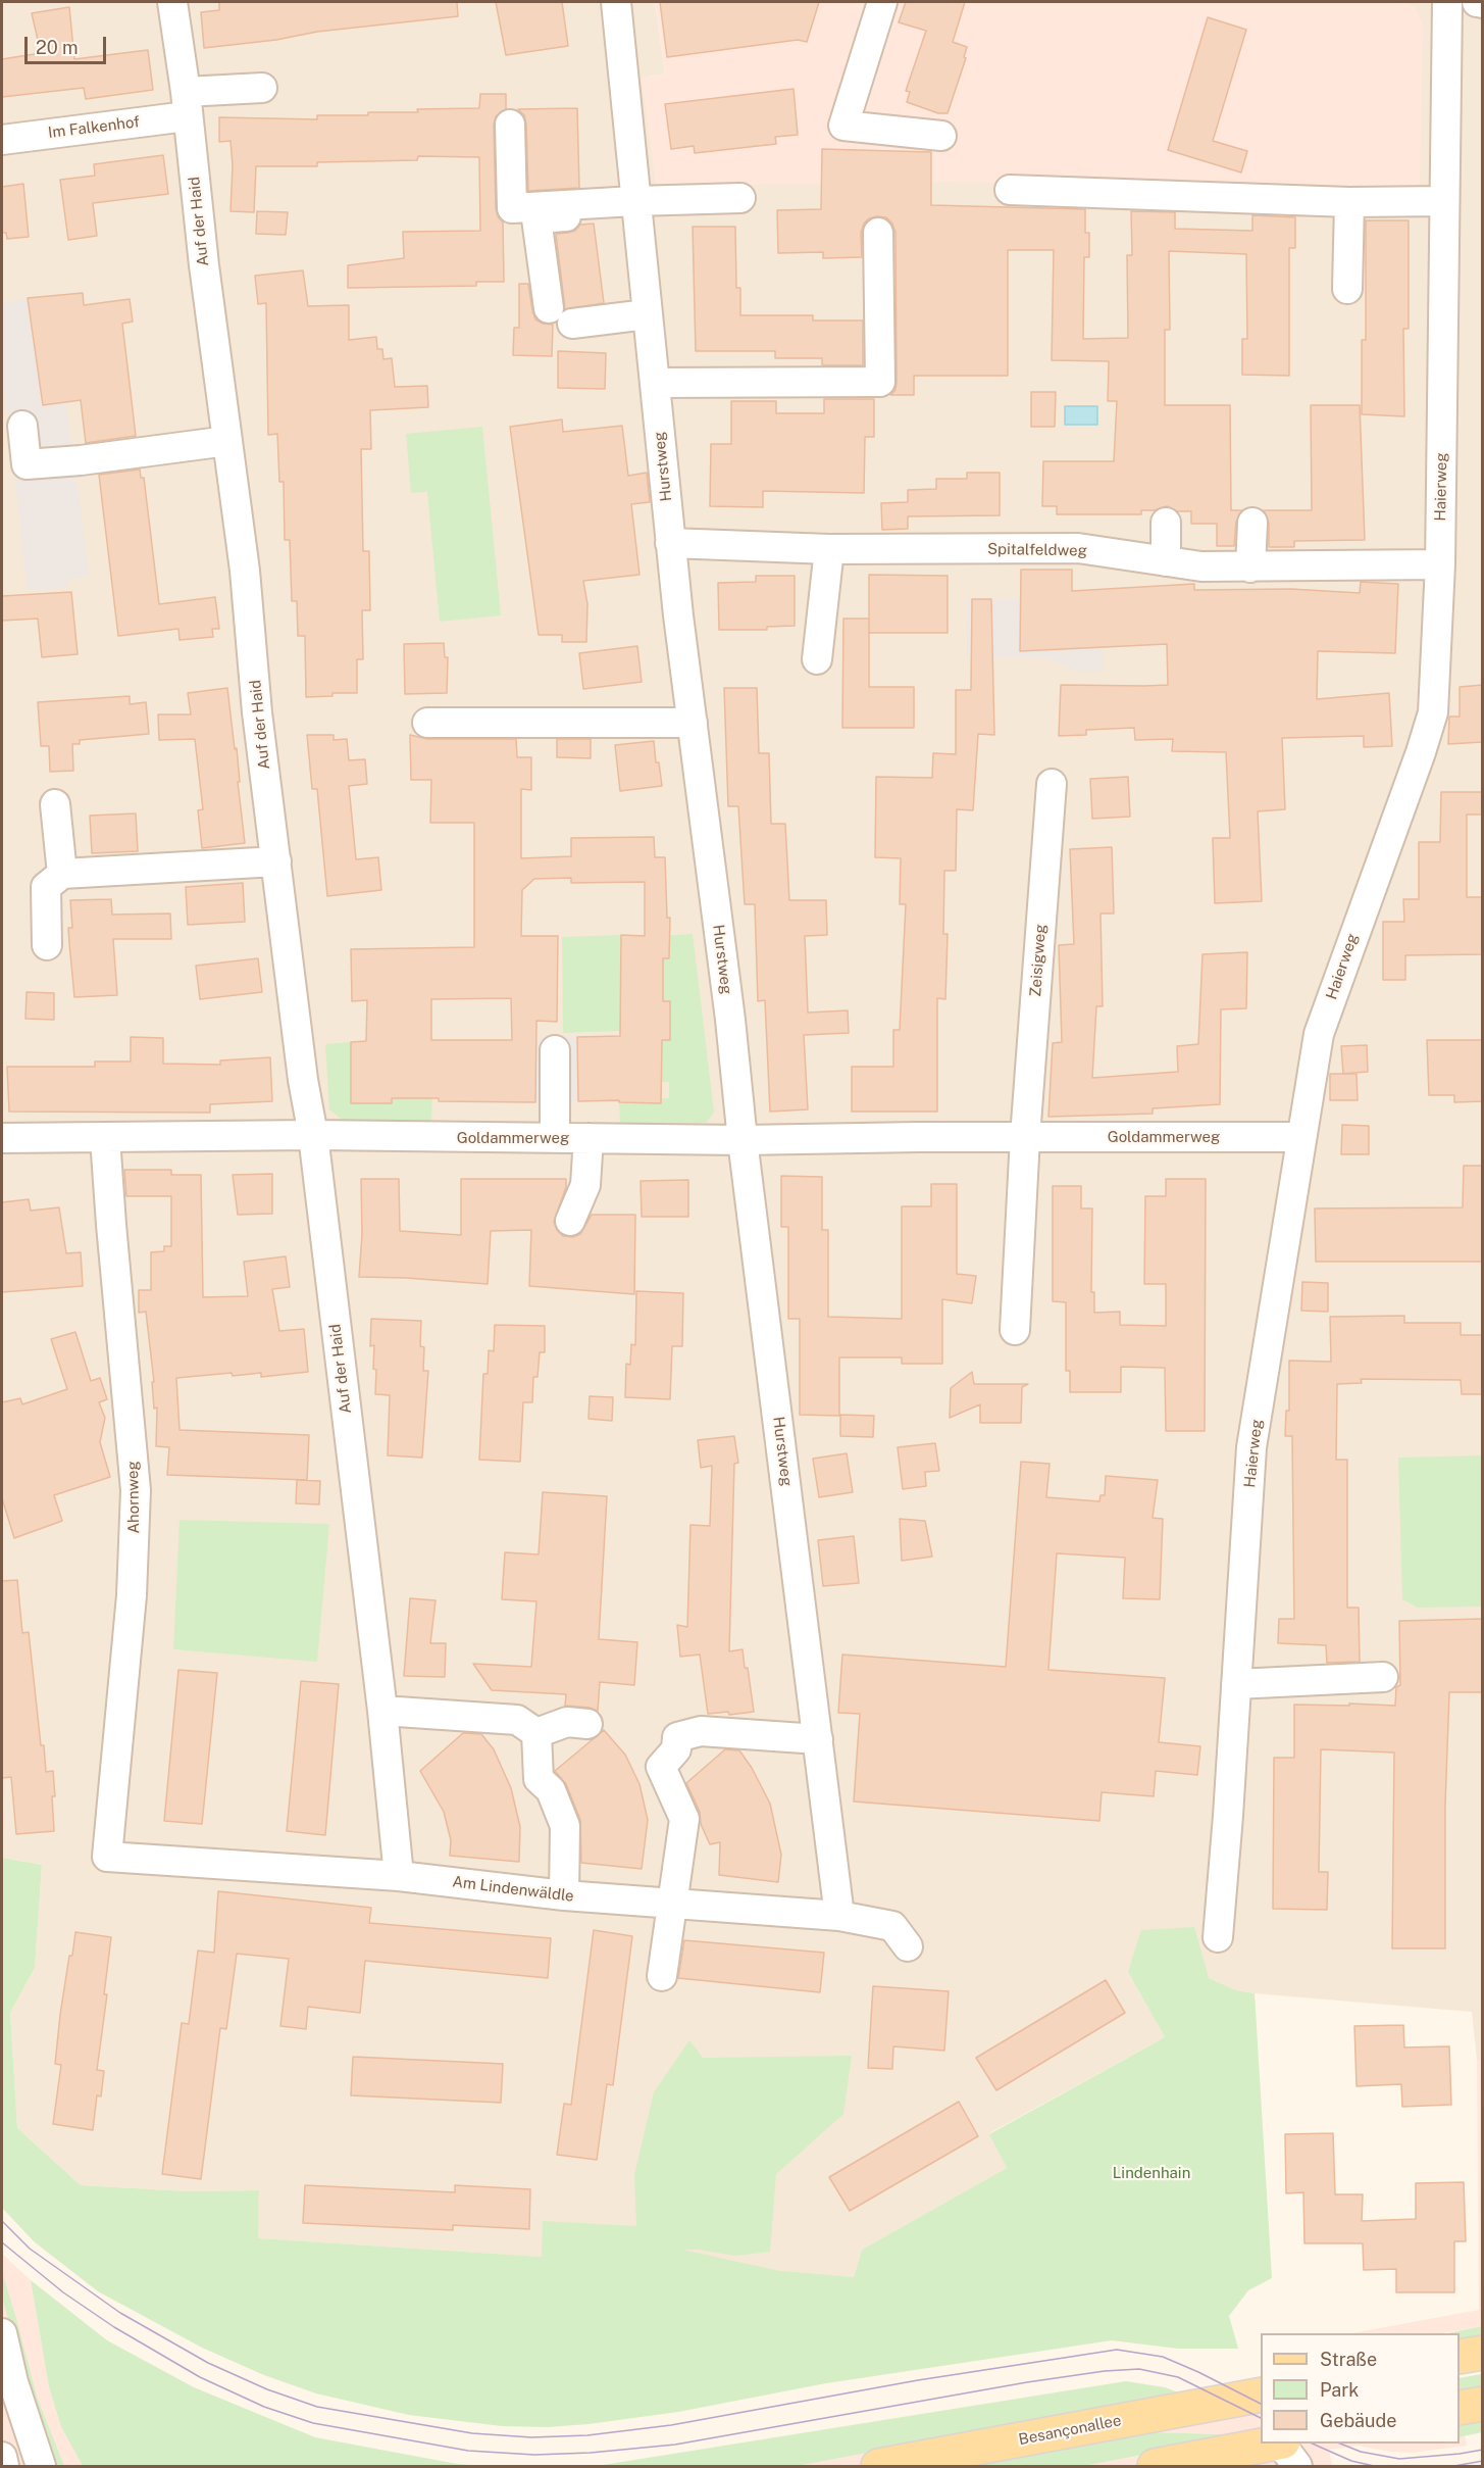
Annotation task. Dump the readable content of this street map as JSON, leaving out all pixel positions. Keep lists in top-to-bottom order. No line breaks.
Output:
{"streets":{"main road":["Besançonallee"],"street":["Im Falkenhof","Auf der Haid","Hurstweg","Haierweg","Spitalfeldweg","Zeisigweg","Goldammerweg","Ahornweg","Am Lindenwäldle"]},"crossings":[["Im Falkenhof","Auf der Haid"],["Auf der Haid","Goldammerweg"],["Auf der Haid","Am Lindenwäldle"],["Hurstweg","Spitalfeldweg"],["Hurstweg","Goldammerweg"],["Hurstweg","Am Lindenwäldle"],["Haierweg","Spitalfeldweg"],["Haierweg","Goldammerweg"],["Zeisigweg","Goldammerweg"],["Goldammerweg","Ahornweg"],["Ahornweg","Am Lindenwäldle"]],"parks":["Lindenhain"],"legend":["Straße","Park","Gebäude"],"scale_bar":"20 m"}
